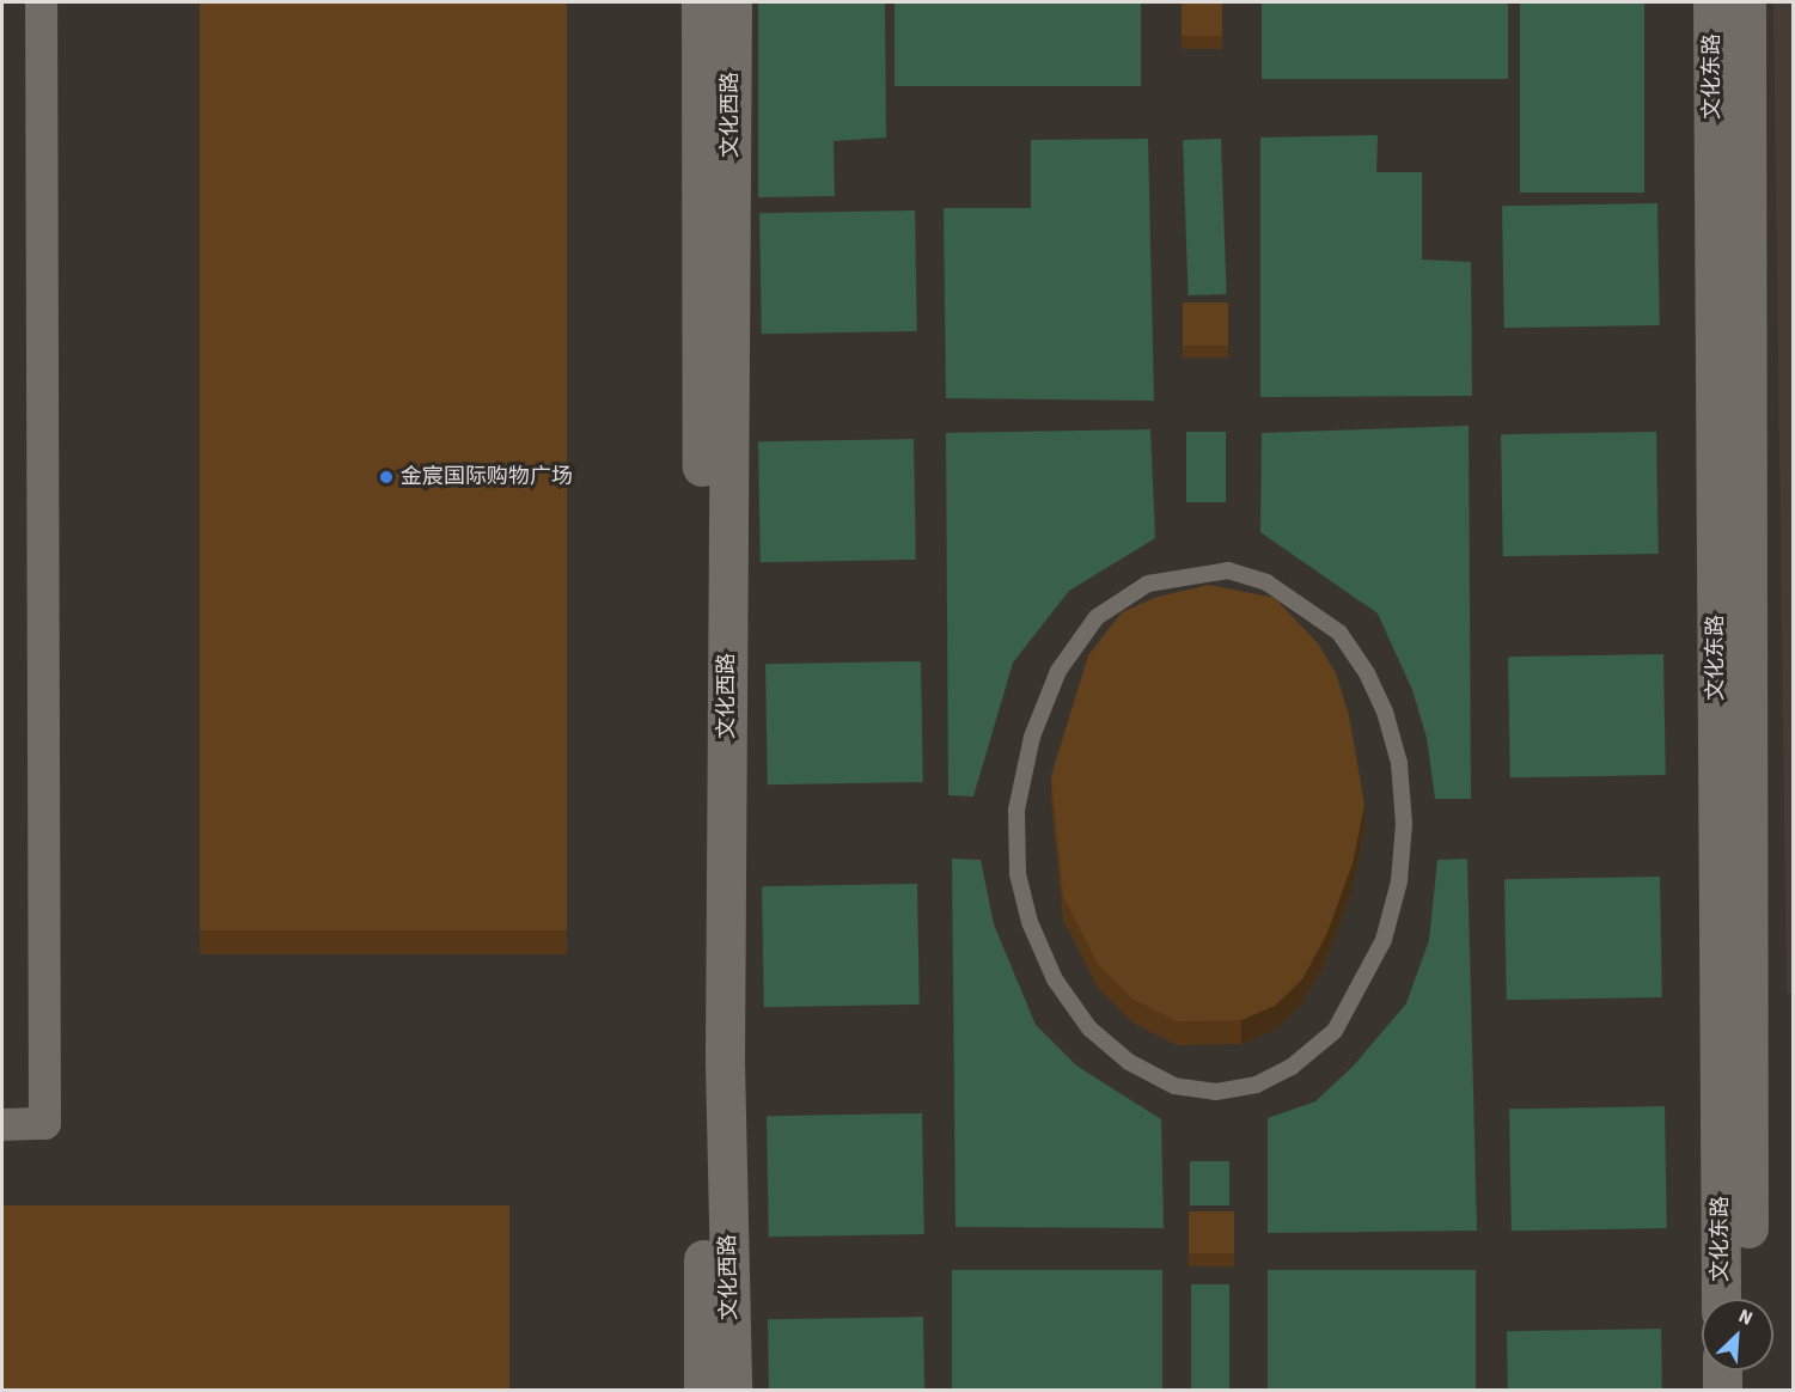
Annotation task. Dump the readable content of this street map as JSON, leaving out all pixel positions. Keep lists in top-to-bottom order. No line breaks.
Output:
{"streets":{"street":["文化东路","文化西路"]},"places":["金宸国际购物广场"],"north":"top right"}
